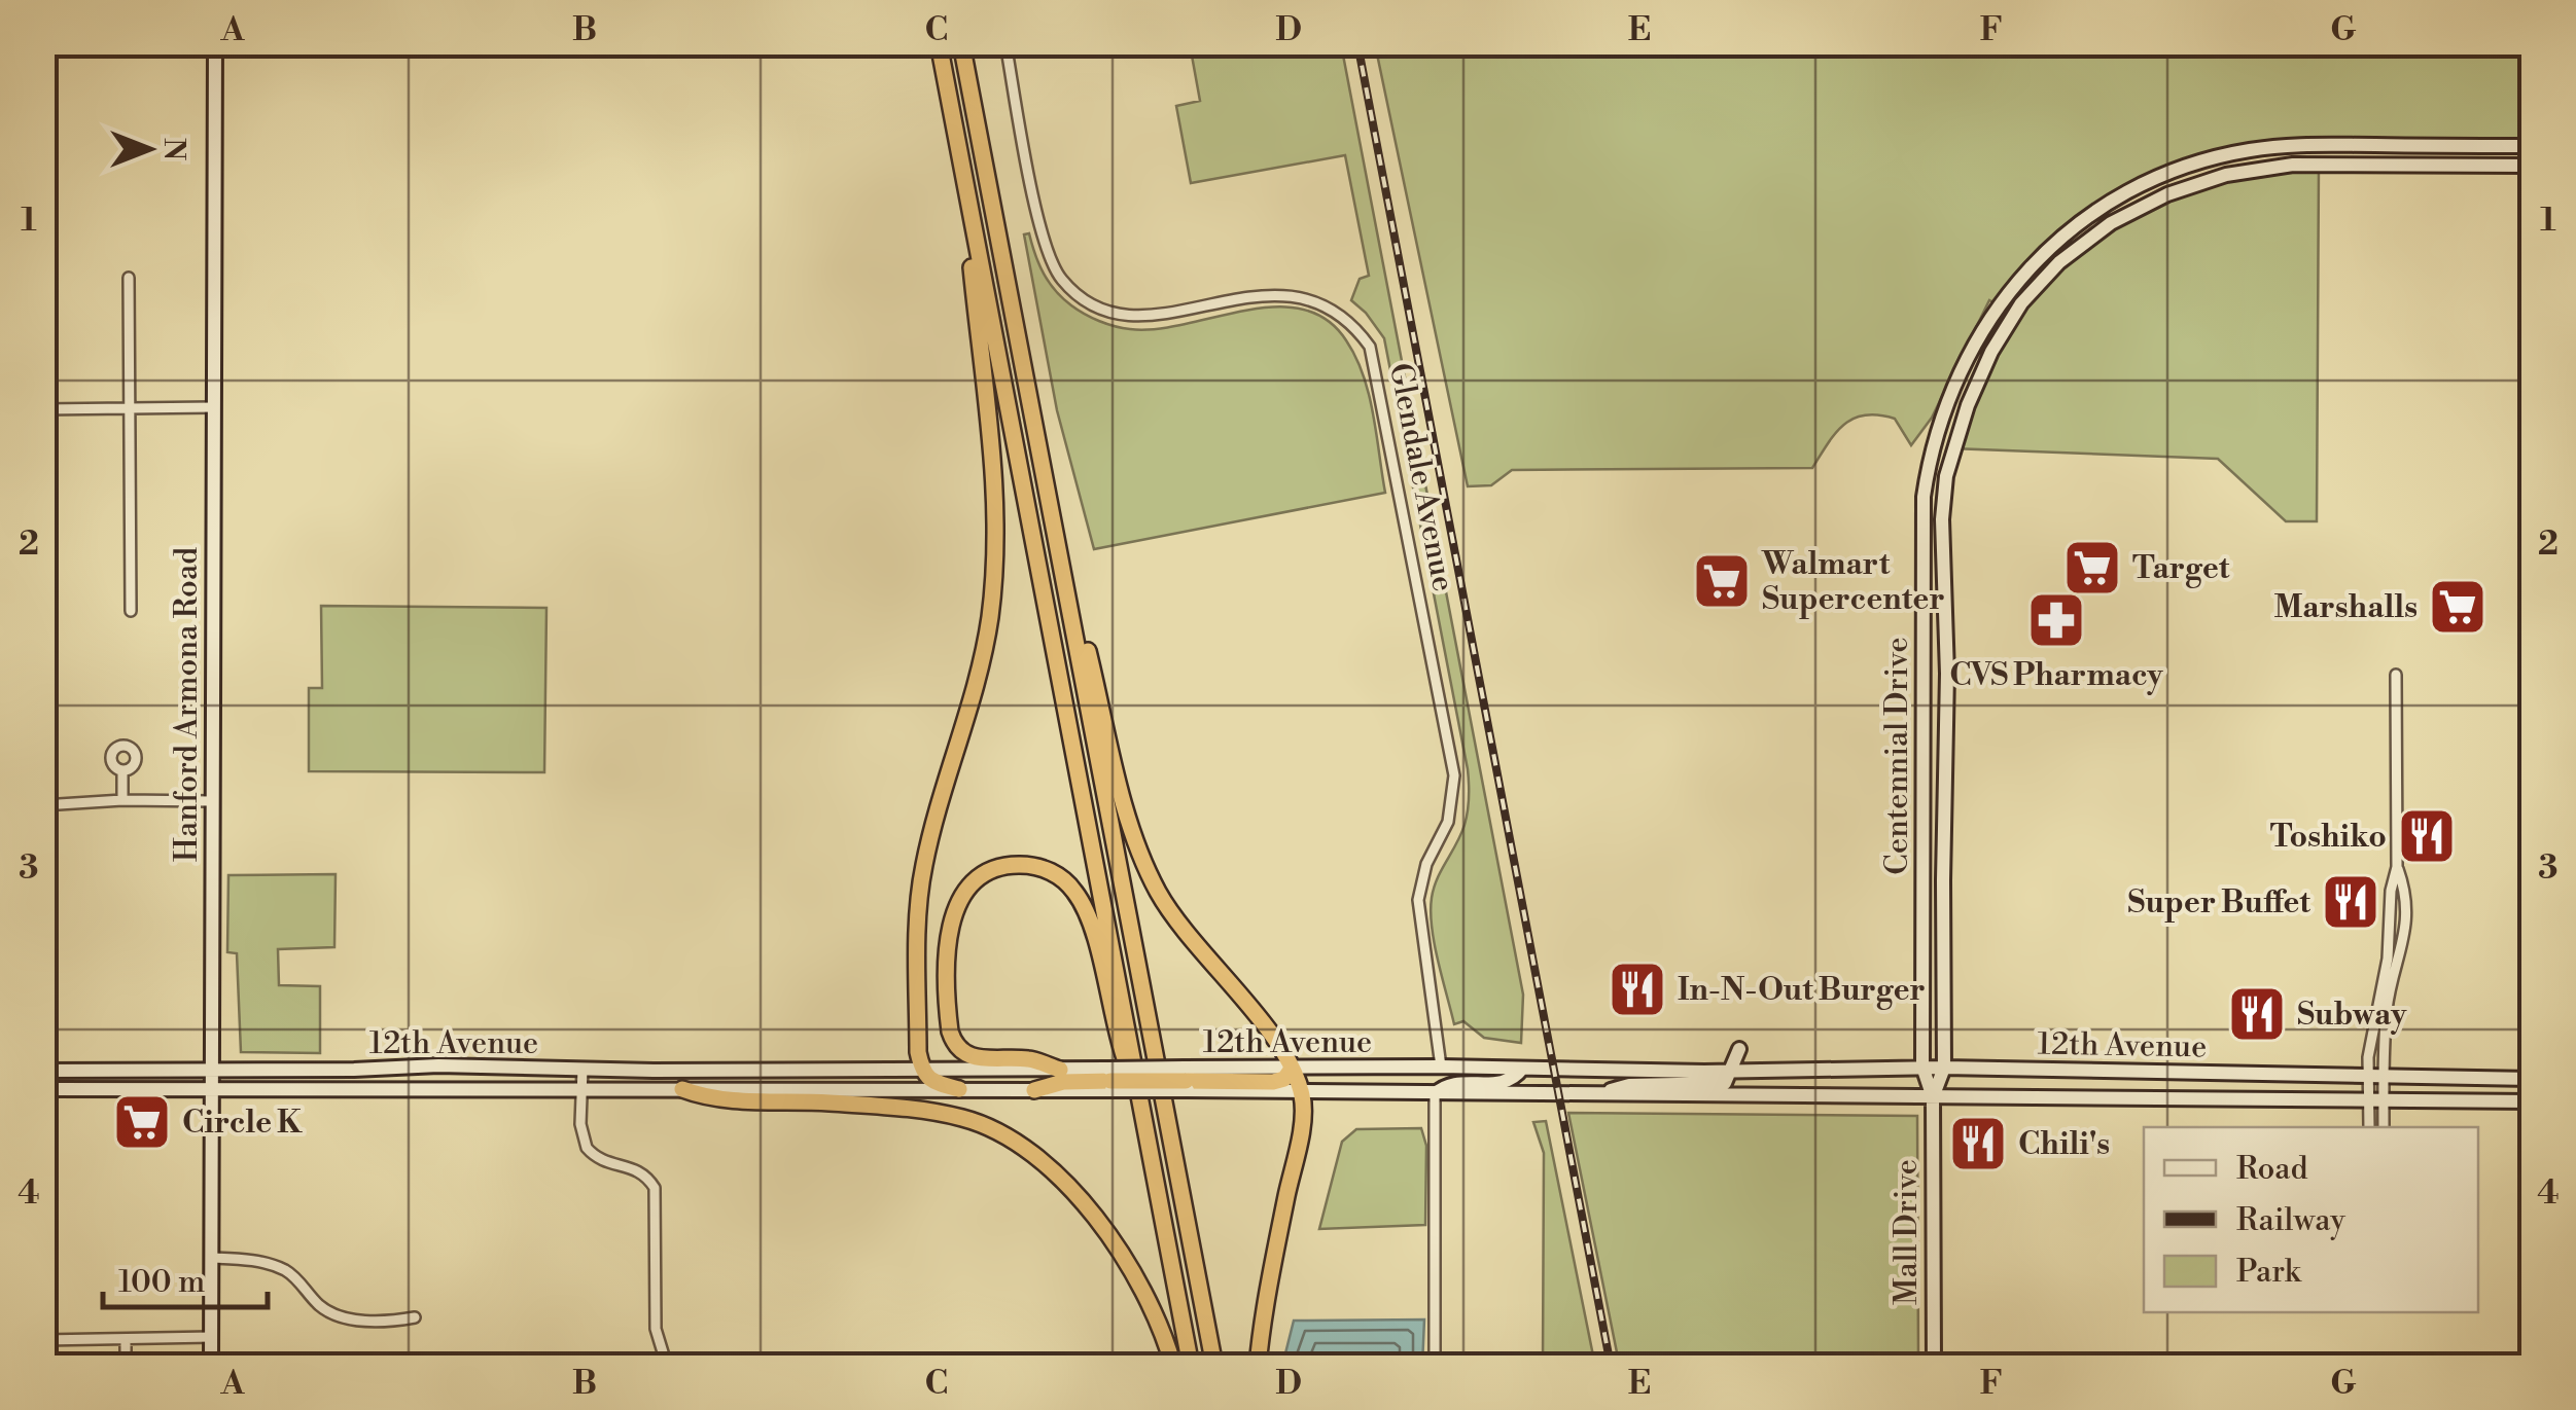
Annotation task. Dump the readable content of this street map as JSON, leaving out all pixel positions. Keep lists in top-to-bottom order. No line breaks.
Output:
{"streets":{"main road":["Hanford Armona Road","Centennial Drive","12th Avenue","Mall Drive"],"street":["Glendale Avenue"]},"crossings":[["Glendale Avenue","12th Avenue"],["Hanford Armona Road","12th Avenue"],["Centennial Drive","12th Avenue"],["Centennial Drive","Mall Drive"],["12th Avenue","Mall Drive"]],"places":{"supermarket":["Target","Walmart Supercenter","Marshalls","Circle K"],"pharmacy":["CVS Pharmacy"],"restaurant":["Toshiko","Super Buffet","In-N-Out Burger","Subway","Chili's"]},"legend":["Road","Railway","Park"],"scale_bar":"100 m","north":"right","grid":{"columns":["A","B","C","D","E","F","G"],"rows":["1","2","3","4"]}}
